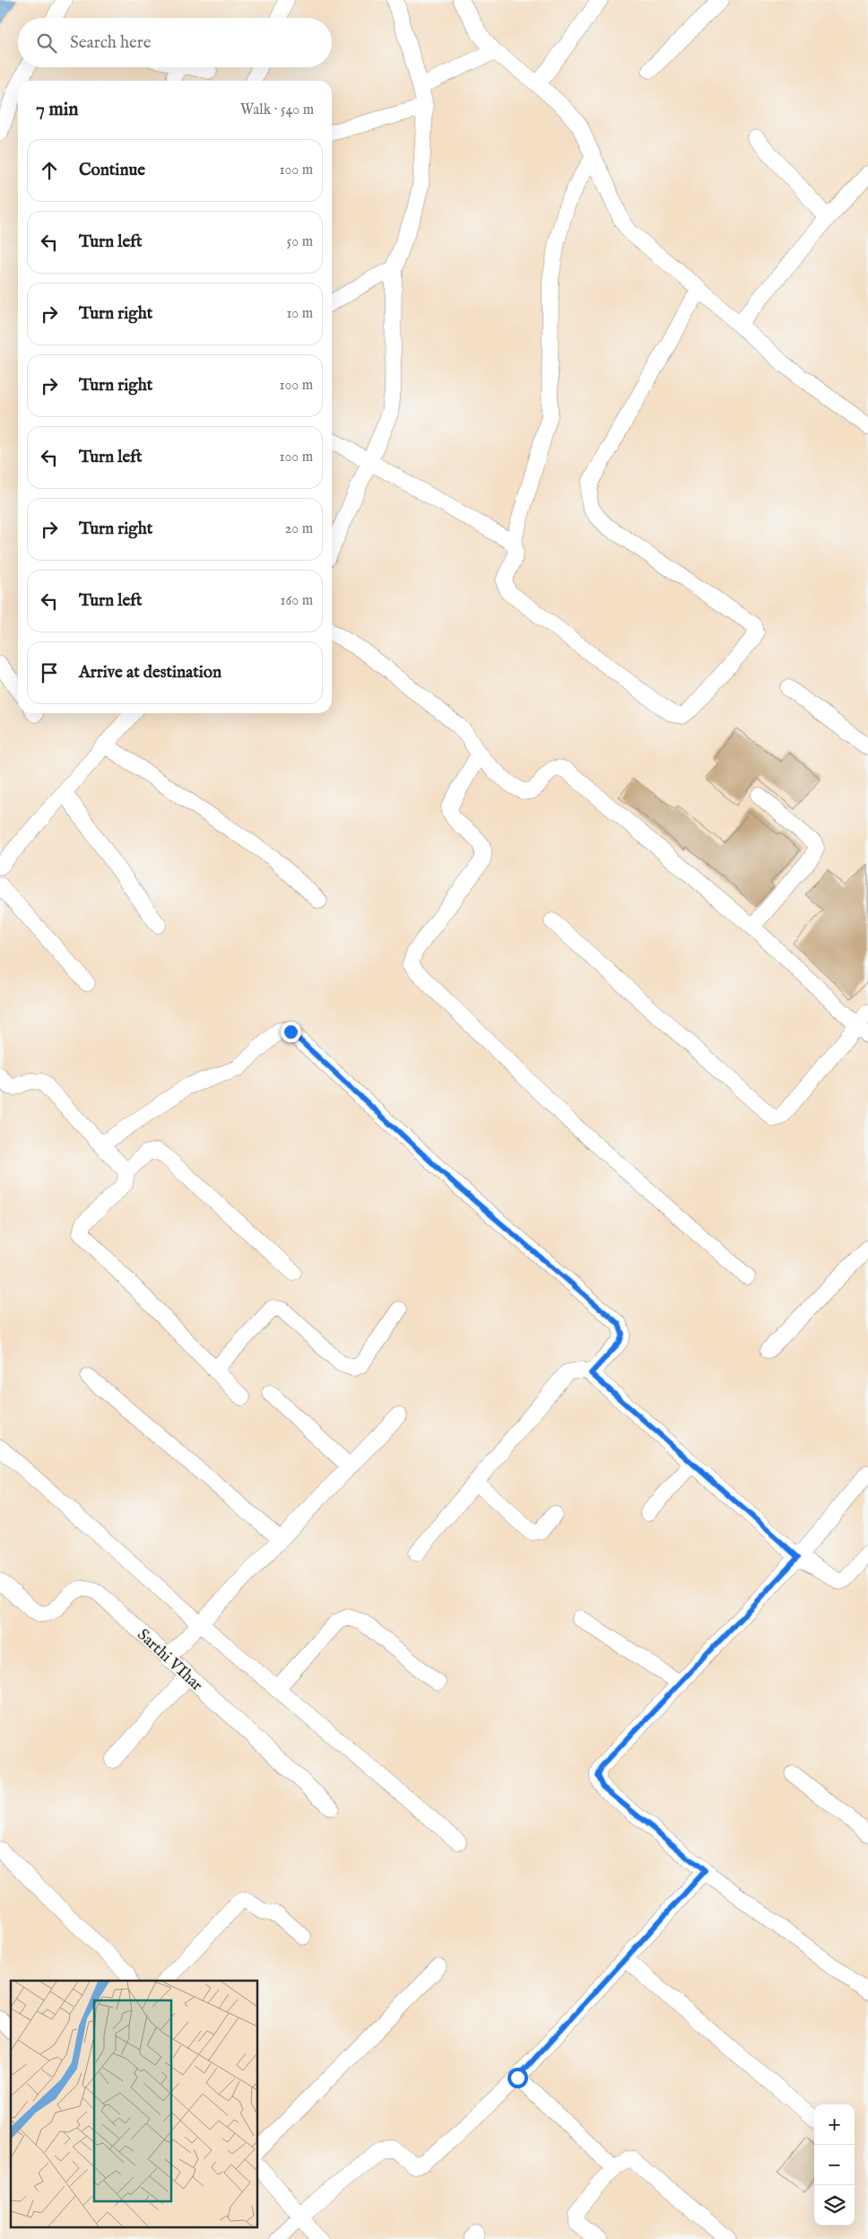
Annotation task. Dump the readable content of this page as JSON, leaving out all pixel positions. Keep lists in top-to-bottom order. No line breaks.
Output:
{"streets":{"street":["Sarthi VIhar"]},"page":{"search":"Search here","heading":["7 min","Walk · 540 m"],"list":[["Continue","100 m"],["Turn left","50 m"],["Turn right","10 m"],["Turn right","100 m"],["Turn left","100 m"],["Turn right","20 m"],["Turn left","160 m"],"Arrive at destination"],"map_buttons":["+","−"]}}
